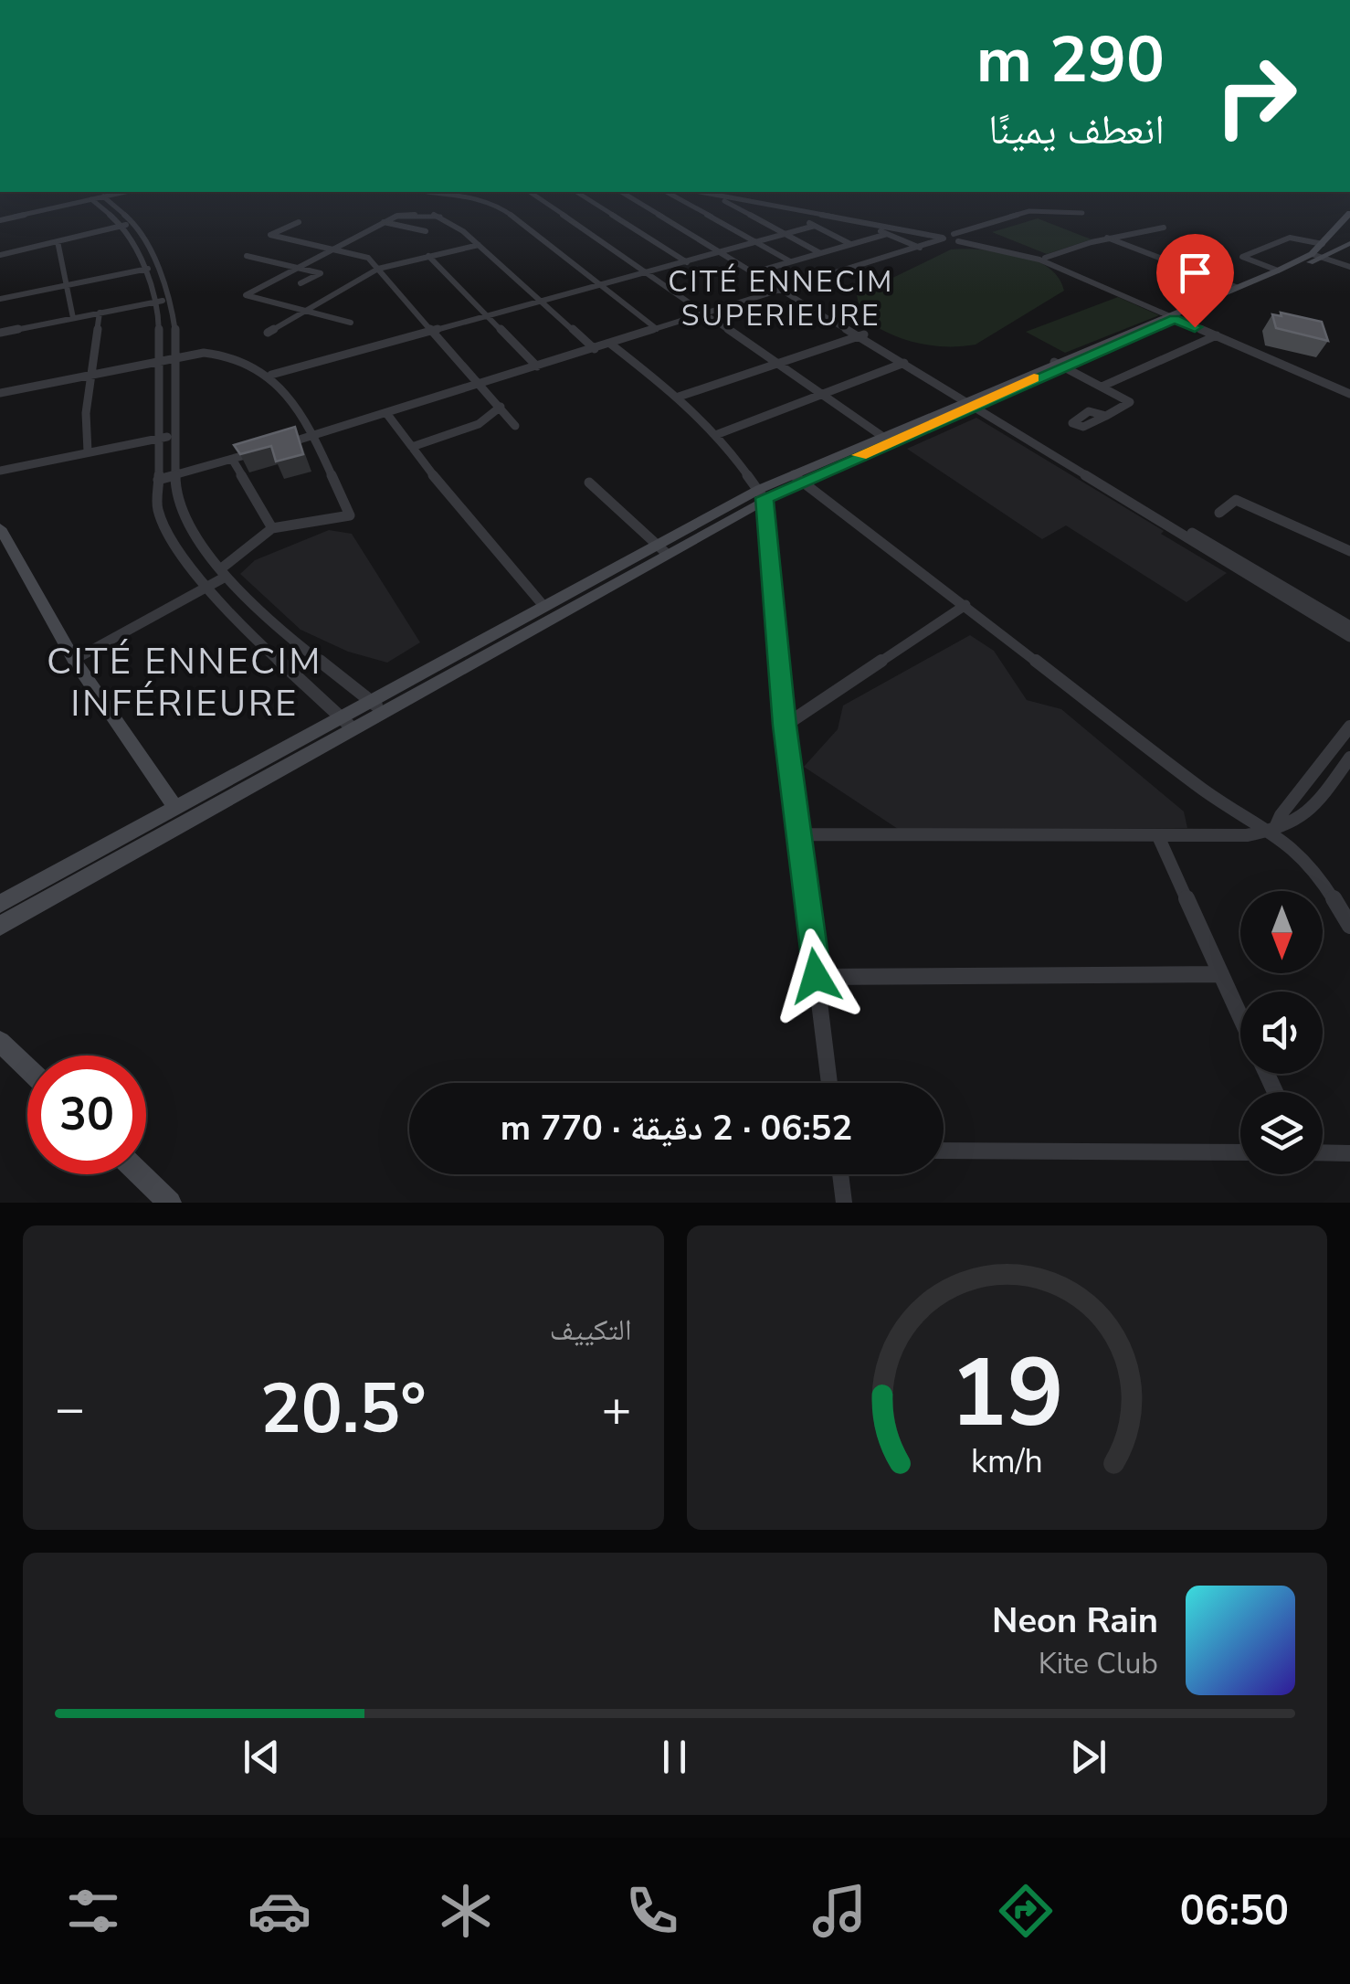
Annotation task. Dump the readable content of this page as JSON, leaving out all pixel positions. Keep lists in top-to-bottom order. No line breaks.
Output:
{"districts":["CITÉ ENNECIM SUPERIEURE","CITÉ ENNECIM INFÉRIEURE"],"north":"bottom","page":{"turn":["290 m","انعطف يمينًا"],"limit":"30","trip":"06:52 · 2 دقيقة · 770 m","tile":"التكييف","heat":["−","20.5°","+"],"song":["Neon Rain","Kite Club"],"tabs":"06:50","gauge":["19","km/h"]}}
